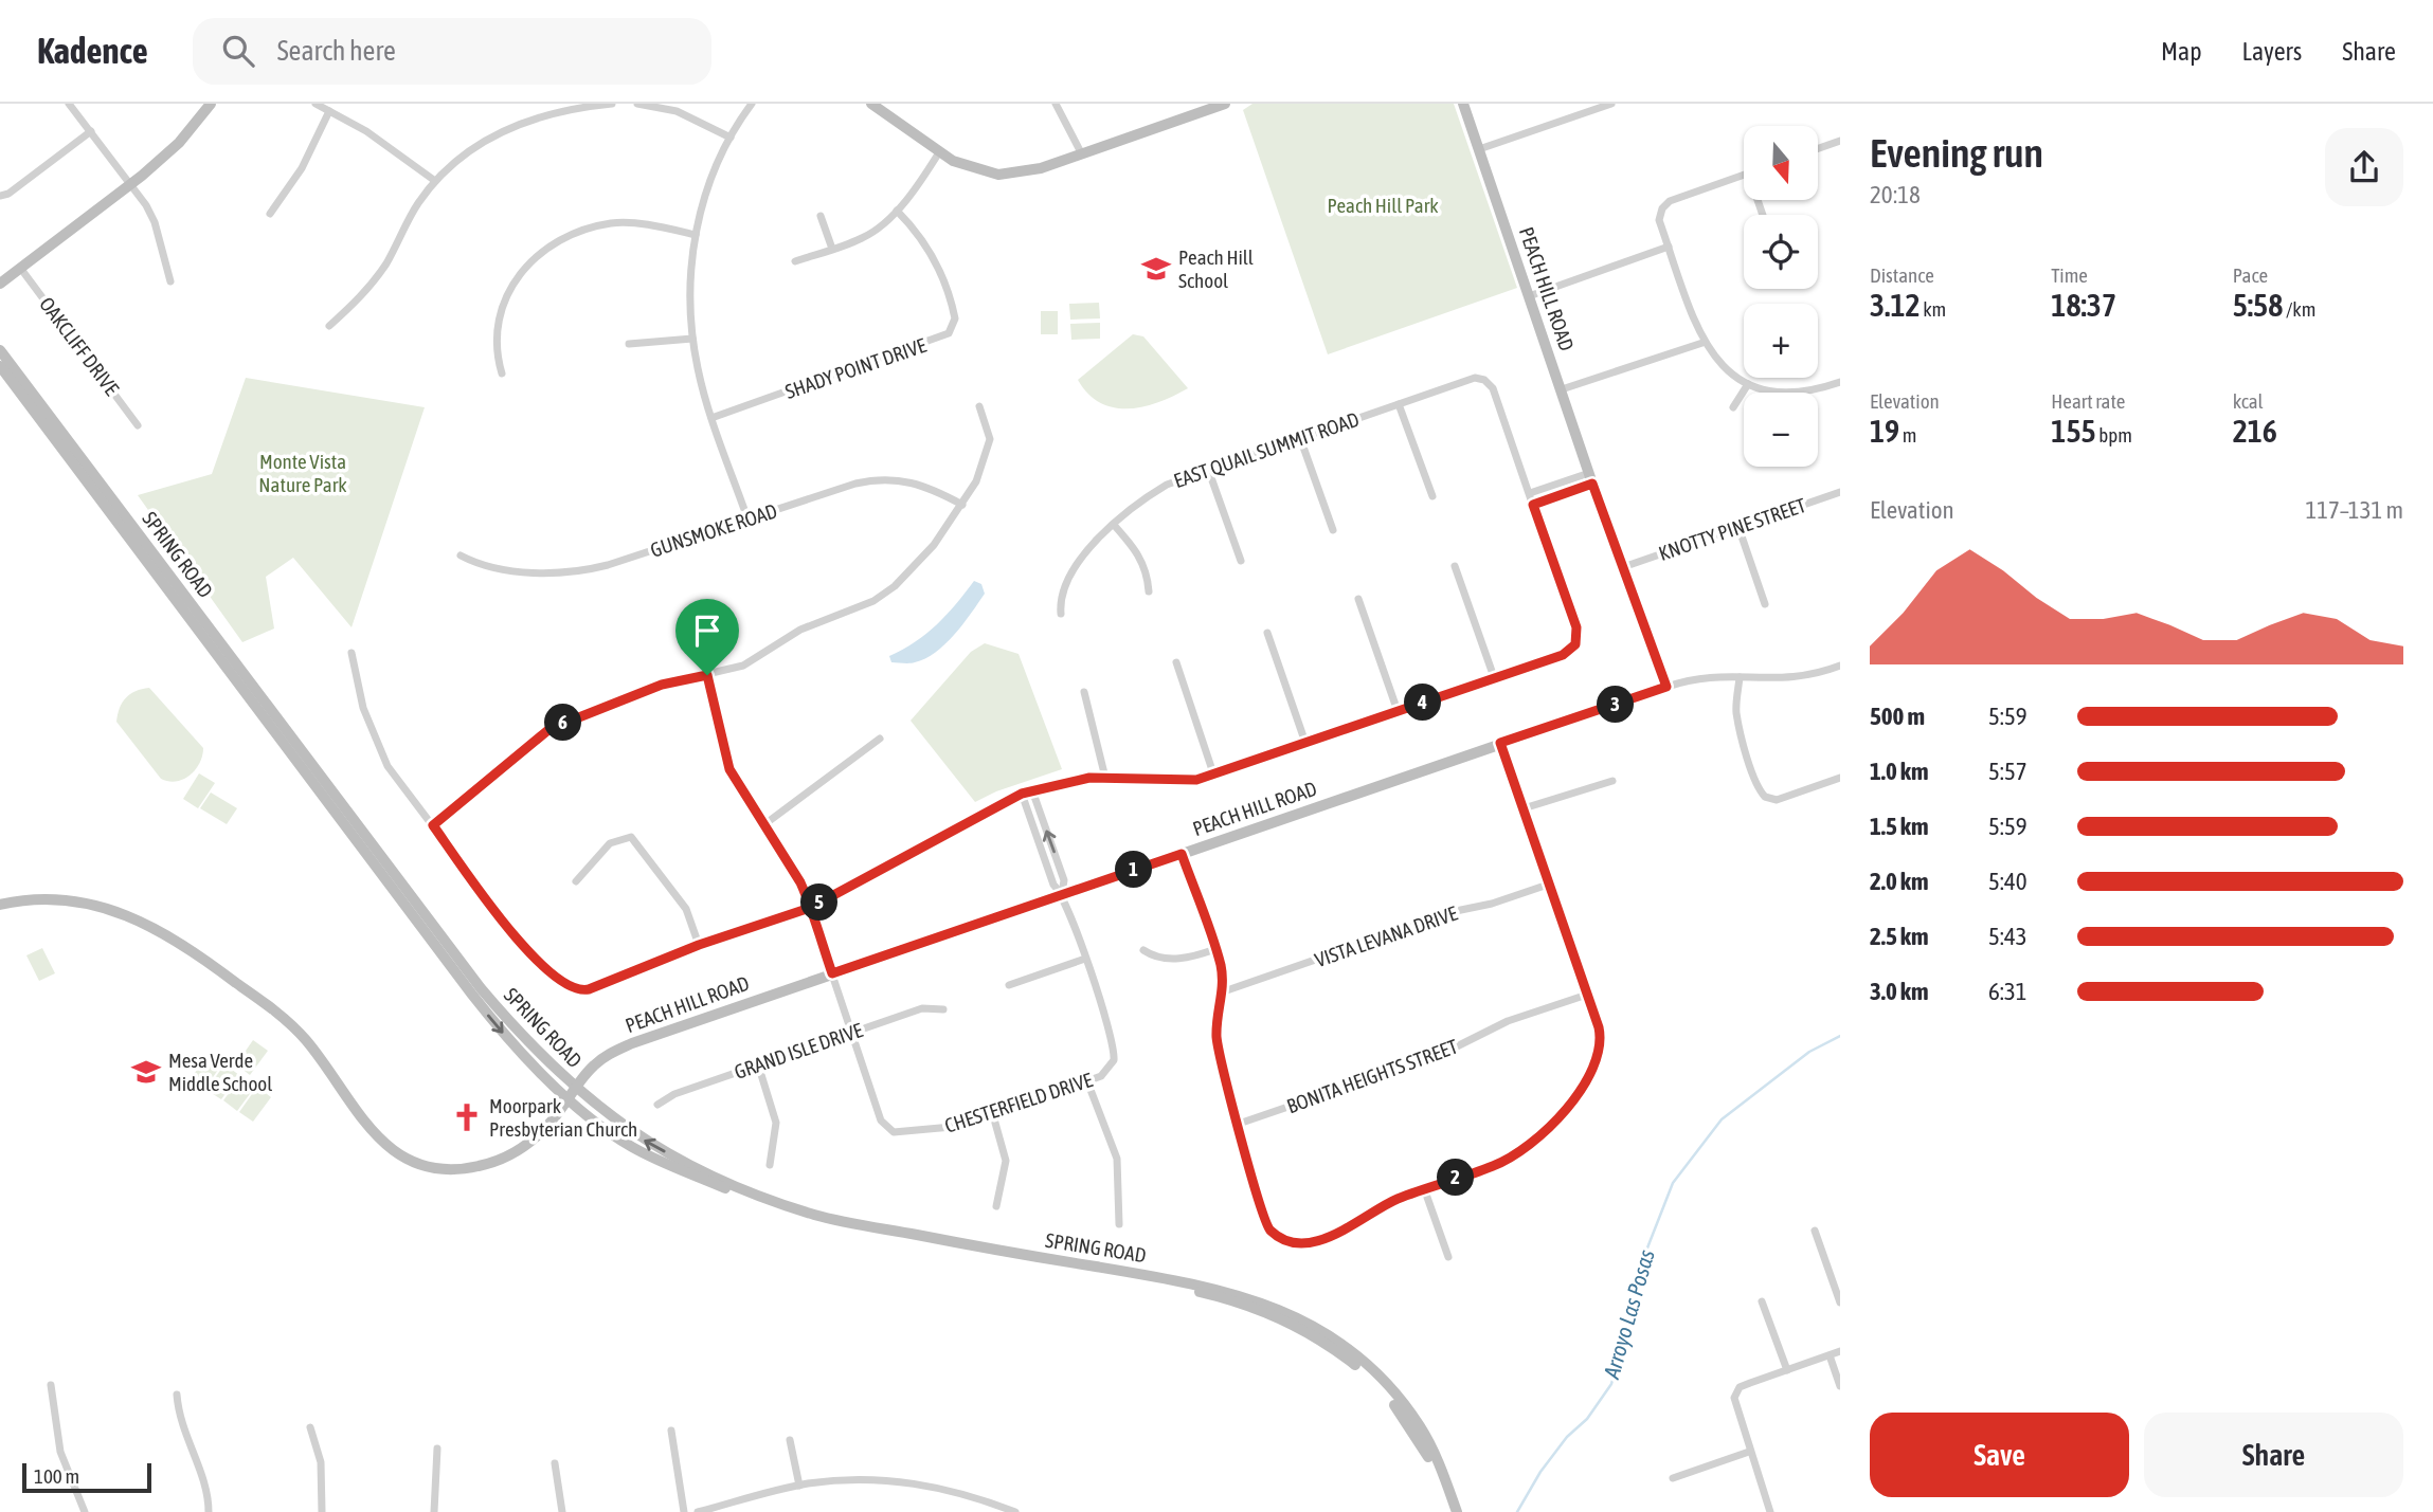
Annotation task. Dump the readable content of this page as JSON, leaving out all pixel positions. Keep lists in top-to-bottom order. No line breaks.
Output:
{"streets":{"main road":["PEACH HILL ROAD","SPRING ROAD"],"street":["OAKCLIFF DRIVE","SHADY POINT DRIVE","EAST QUAIL SUMMIT ROAD","KNOTTY PINE STREET","GUNSMOKE ROAD","VISTA LEVANA DRIVE","GRAND ISLE DRIVE","BONITA HEIGHTS STREET","CHESTERFIELD DRIVE"]},"crossings":[["PEACH HILL ROAD","KNOTTY PINE STREET"],["PEACH HILL ROAD","SPRING ROAD"],["GRAND ISLE DRIVE","CHESTERFIELD DRIVE"]],"water":["Arroyo Las Posas"],"parks":["Peach Hill Park","Monte Vista Nature Park"],"places":{"school or university":["Peach Hill School","Mesa Verde Middle School"],"church":["Moorpark Presbyterian Church"]},"scale_bar":"100 m","north":"bottom","page":{"header":"Kadence","search":"Search here","nav":["Map","Layers","Share"],"heading":["Evening run","20:18"],"map_buttons":["+","−"],"stats":[["Distance","3.12 km"],["Time","18:37"],["Pace","5:58 /km"],["Elevation","19 m"],["Heart rate","155 bpm"],["kcal","216"]],"chart":["Elevation","117–131 m"],"pins":["4","3","6","1","5","2"],"list":[{"name":"500 m","note":"5:59"},{"name":"1.0 km","note":"5:57"},{"name":"1.5 km","note":"5:59"},{"name":"2.0 km","note":"5:40"},{"name":"2.5 km","note":"5:43"},{"name":"3.0 km","note":"6:31"}],"buttons":["Save","Share"],"scale":"100 m"}}
